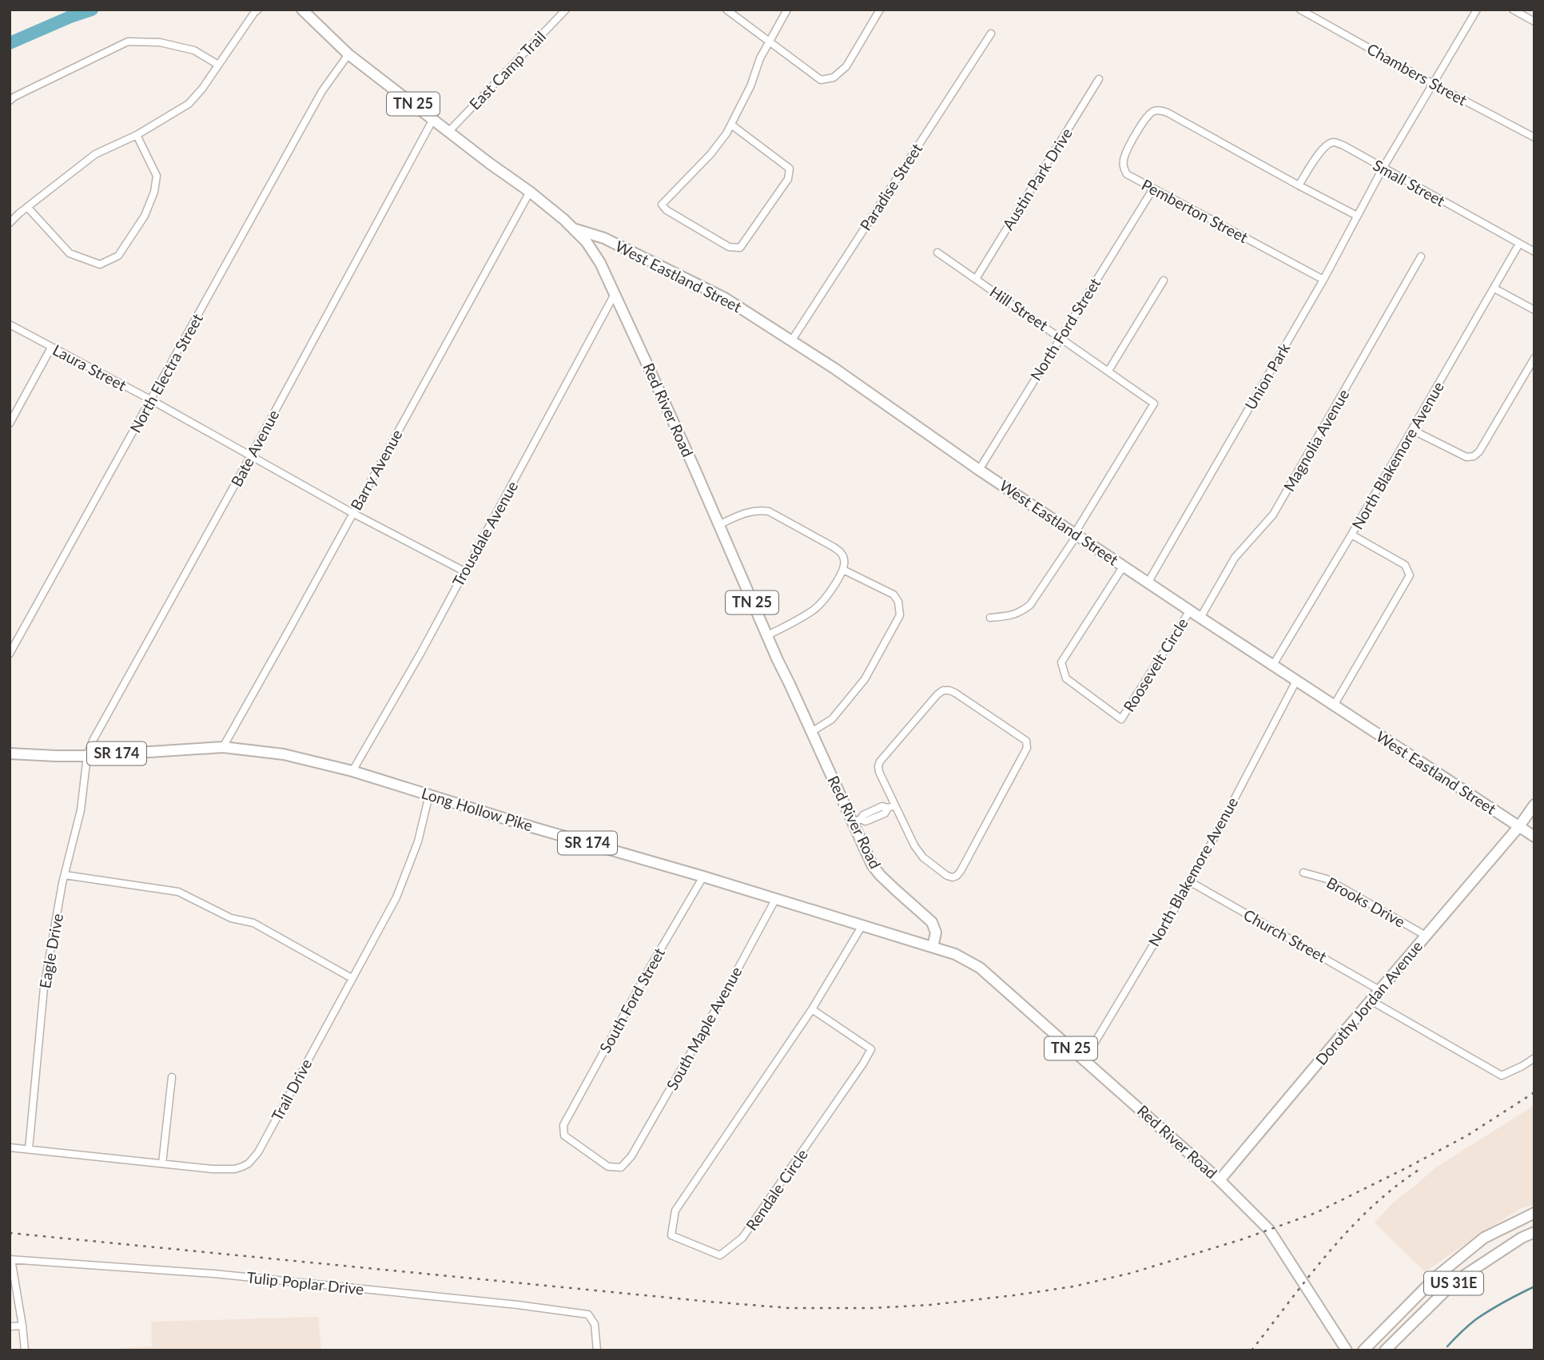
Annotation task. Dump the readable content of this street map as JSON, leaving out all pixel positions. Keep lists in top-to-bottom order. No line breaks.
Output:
{"streets":{"main road":["TN 25","West Eastland Street","Red River Road","SR 174","Long Hollow Pike","Dorothy Jordan Avenue","US 31E"],"street":["East Camp Trail","Chambers Street","Austin Park Drive","Small Street","Paradise Street","Pemberton Street","Hill Street","North Ford Street","Laura Street","North Electra Street","Union Park","Magnolia Avenue","Bate Avenue","North Blakemore Avenue","Barry Avenue","Trousdale Avenue","Roosevelt Circle","Brooks Drive","Church Street","Eagle Drive","South Ford Street","South Maple Avenue","Trail Drive","Rendale Circle","Tulip Poplar Drive"]},"crossings":[["East Camp Trail","TN 25"],["Chambers Street","Union Park"],["TN 25","West Eastland Street"],["TN 25","North Electra Street"],["TN 25","Bate Avenue"],["TN 25","Barry Avenue"],["Austin Park Drive","Hill Street"],["Small Street","Pemberton Street"],["Small Street","Union Park"],["Small Street","North Blakemore Avenue"],["Paradise Street","West Eastland Street"],["Pemberton Street","North Ford Street"],["Pemberton Street","Union Park"],["West Eastland Street","Hill Street"],["West Eastland Street","North Ford Street"],["West Eastland Street","Union Park"],["West Eastland Street","Red River Road"],["West Eastland Street","Magnolia Avenue"],["West Eastland Street","North Blakemore Avenue"],["West Eastland Street","Barry Avenue"],["West Eastland Street","Roosevelt Circle"],["West Eastland Street","Dorothy Jordan Avenue"],["Hill Street","North Ford Street"],["Laura Street","North Electra Street"],["Laura Street","Bate Avenue"],["Laura Street","Barry Avenue"],["Laura Street","Trousdale Avenue"],["Red River Road","North Blakemore Avenue"],["Red River Road","Trousdale Avenue"],["Red River Road","Long Hollow Pike"],["Red River Road","Dorothy Jordan Avenue"],["Bate Avenue","Long Hollow Pike"],["Bate Avenue","Eagle Drive"],["North Blakemore Avenue","Church Street"],["Barry Avenue","Long Hollow Pike"],["Trousdale Avenue","Long Hollow Pike"],["Long Hollow Pike","Eagle Drive"],["Long Hollow Pike","South Ford Street"],["Long Hollow Pike","South Maple Avenue"],["Long Hollow Pike","Trail Drive"],["Long Hollow Pike","Rendale Circle"],["Brooks Drive","Dorothy Jordan Avenue"],["Church Street","Dorothy Jordan Avenue"],["Eagle Drive","Trail Drive"],["South Ford Street","South Maple Avenue"]]}
